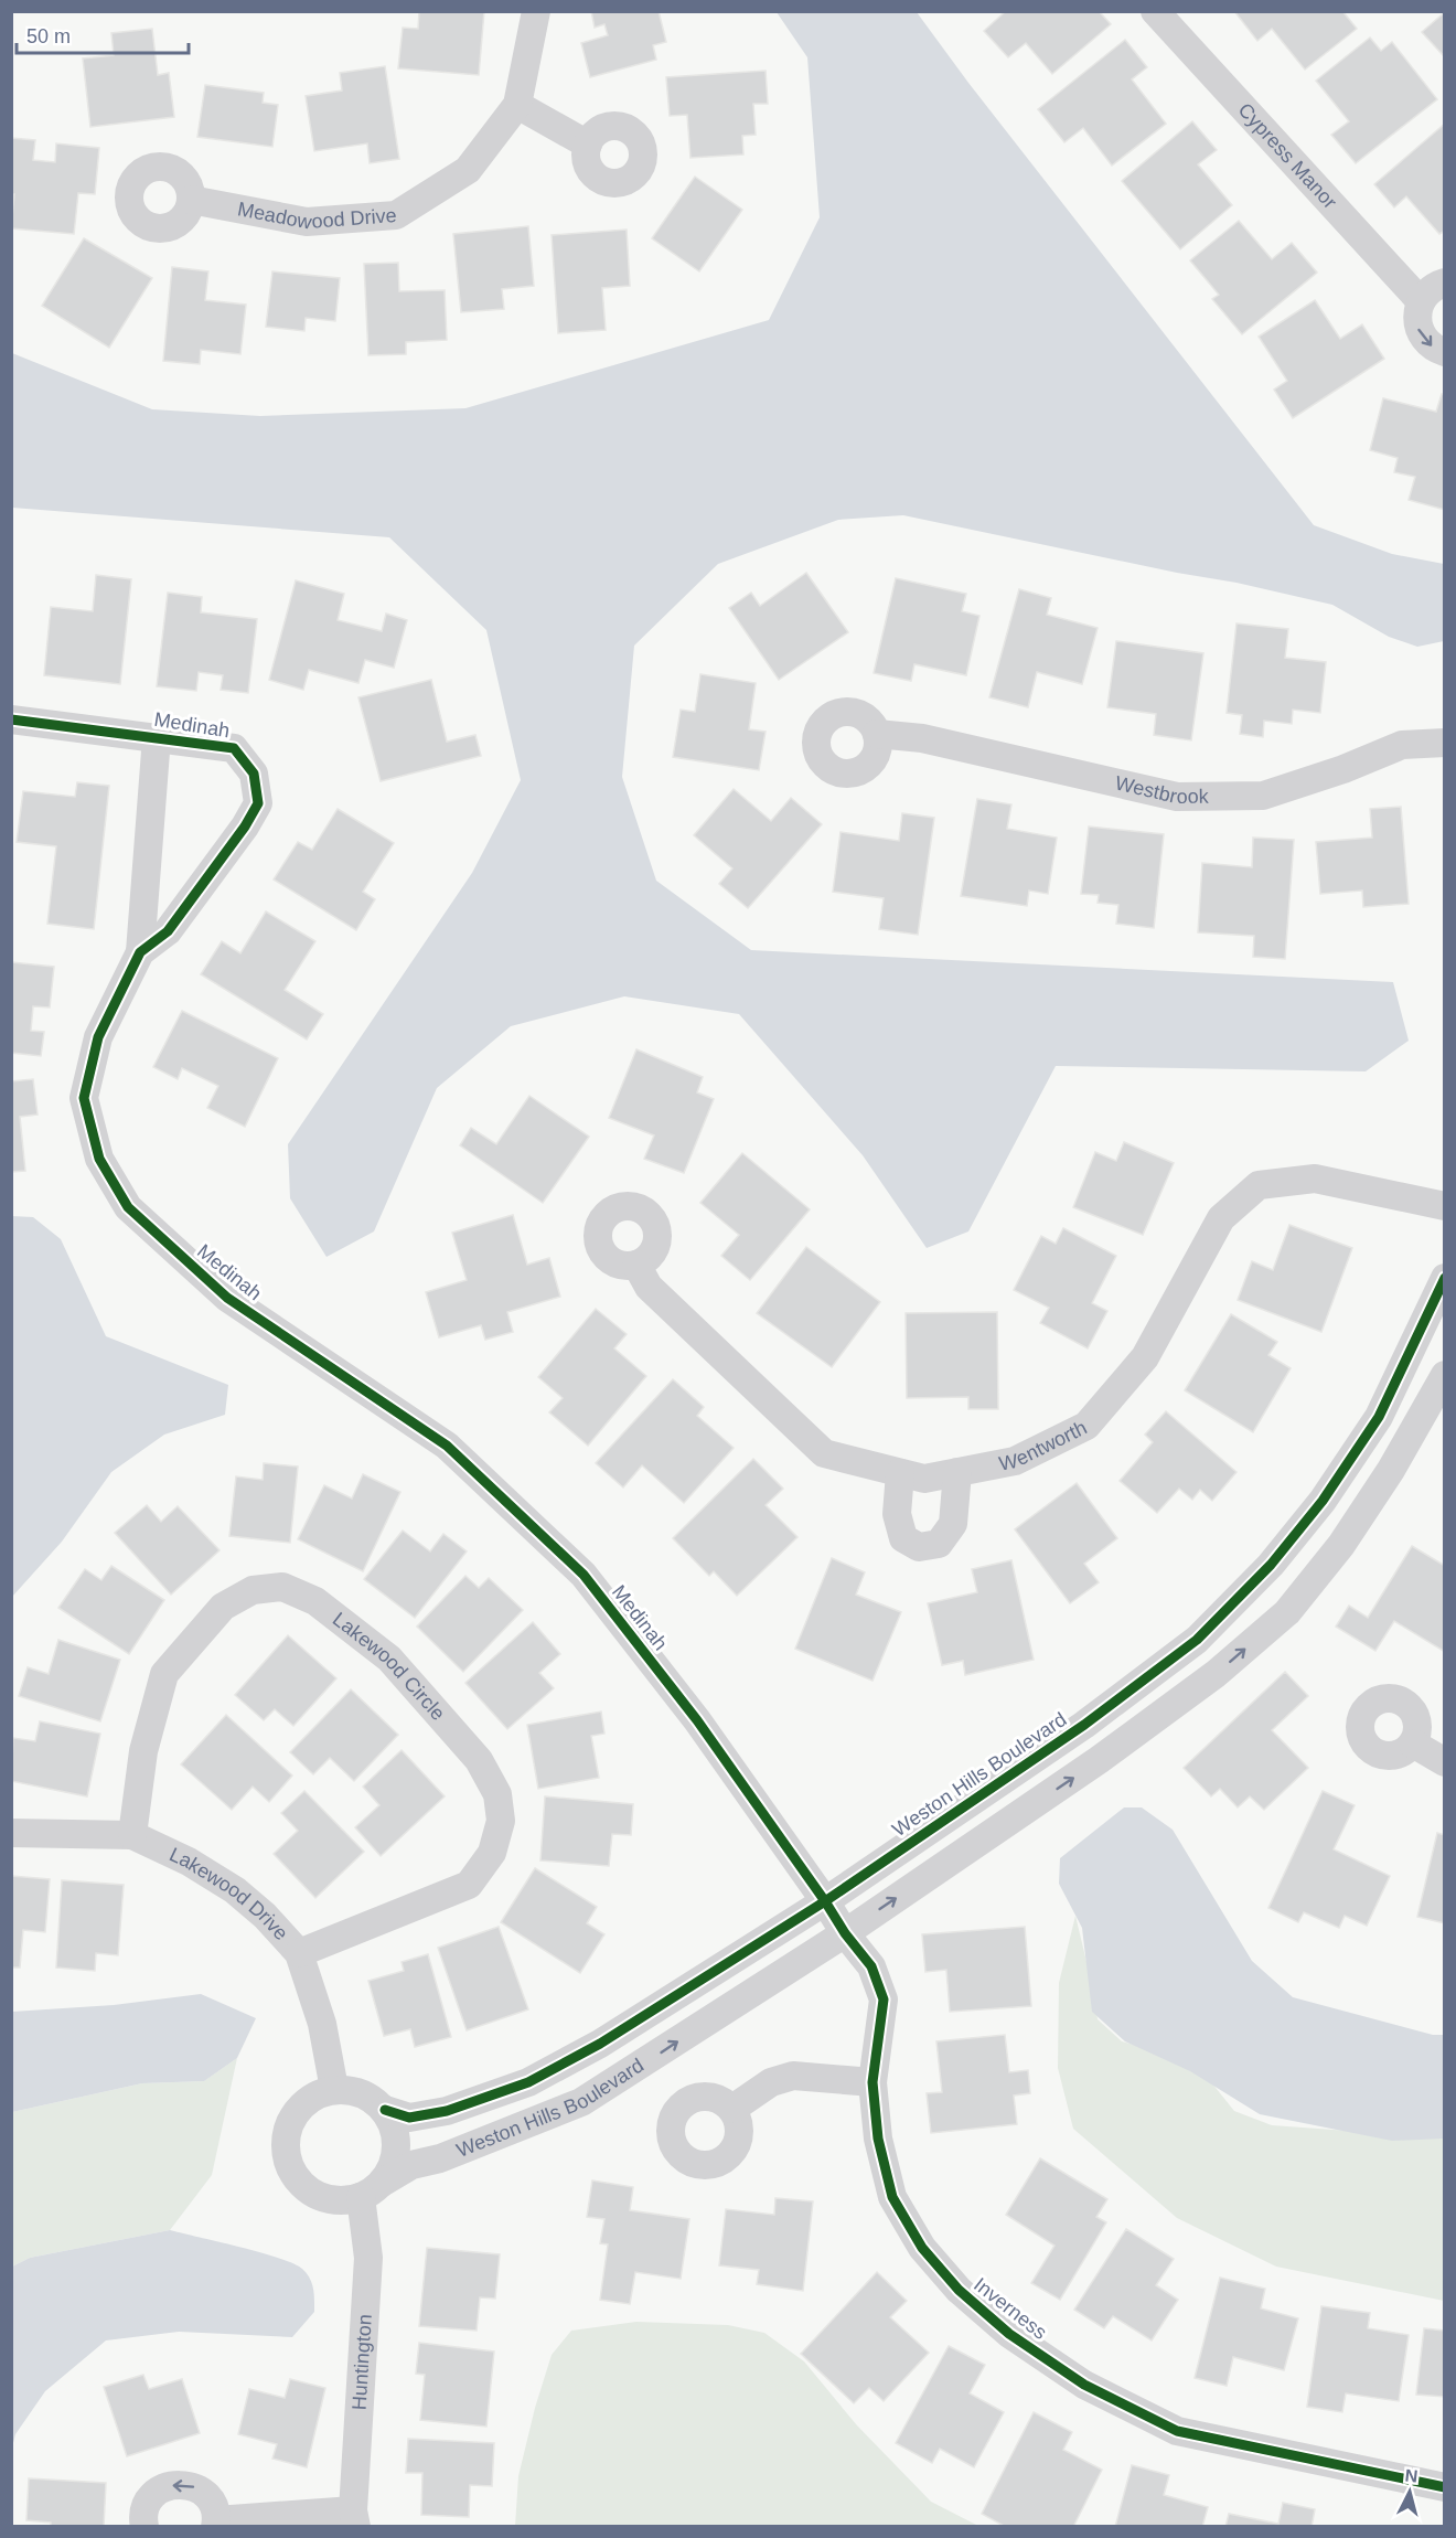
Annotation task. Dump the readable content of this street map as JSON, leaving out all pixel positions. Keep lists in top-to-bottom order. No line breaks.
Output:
{"streets":{"street":["Cypress Manor","Meadowood Drive","Medinah","Westbrook","Wentworth","Lakewood Circle","Weston Hills Boulevard","Lakewood Drive","Inverness","Huntington"]},"crossings":[["Medinah","Weston Hills Boulevard"],["Medinah","Inverness"],["Lakewood Circle","Lakewood Drive"],["Weston Hills Boulevard","Lakewood Drive"],["Weston Hills Boulevard","Inverness"],["Weston Hills Boulevard","Huntington"],["Lakewood Drive","Huntington"]],"scale_bar":"50 m","north":"top"}
